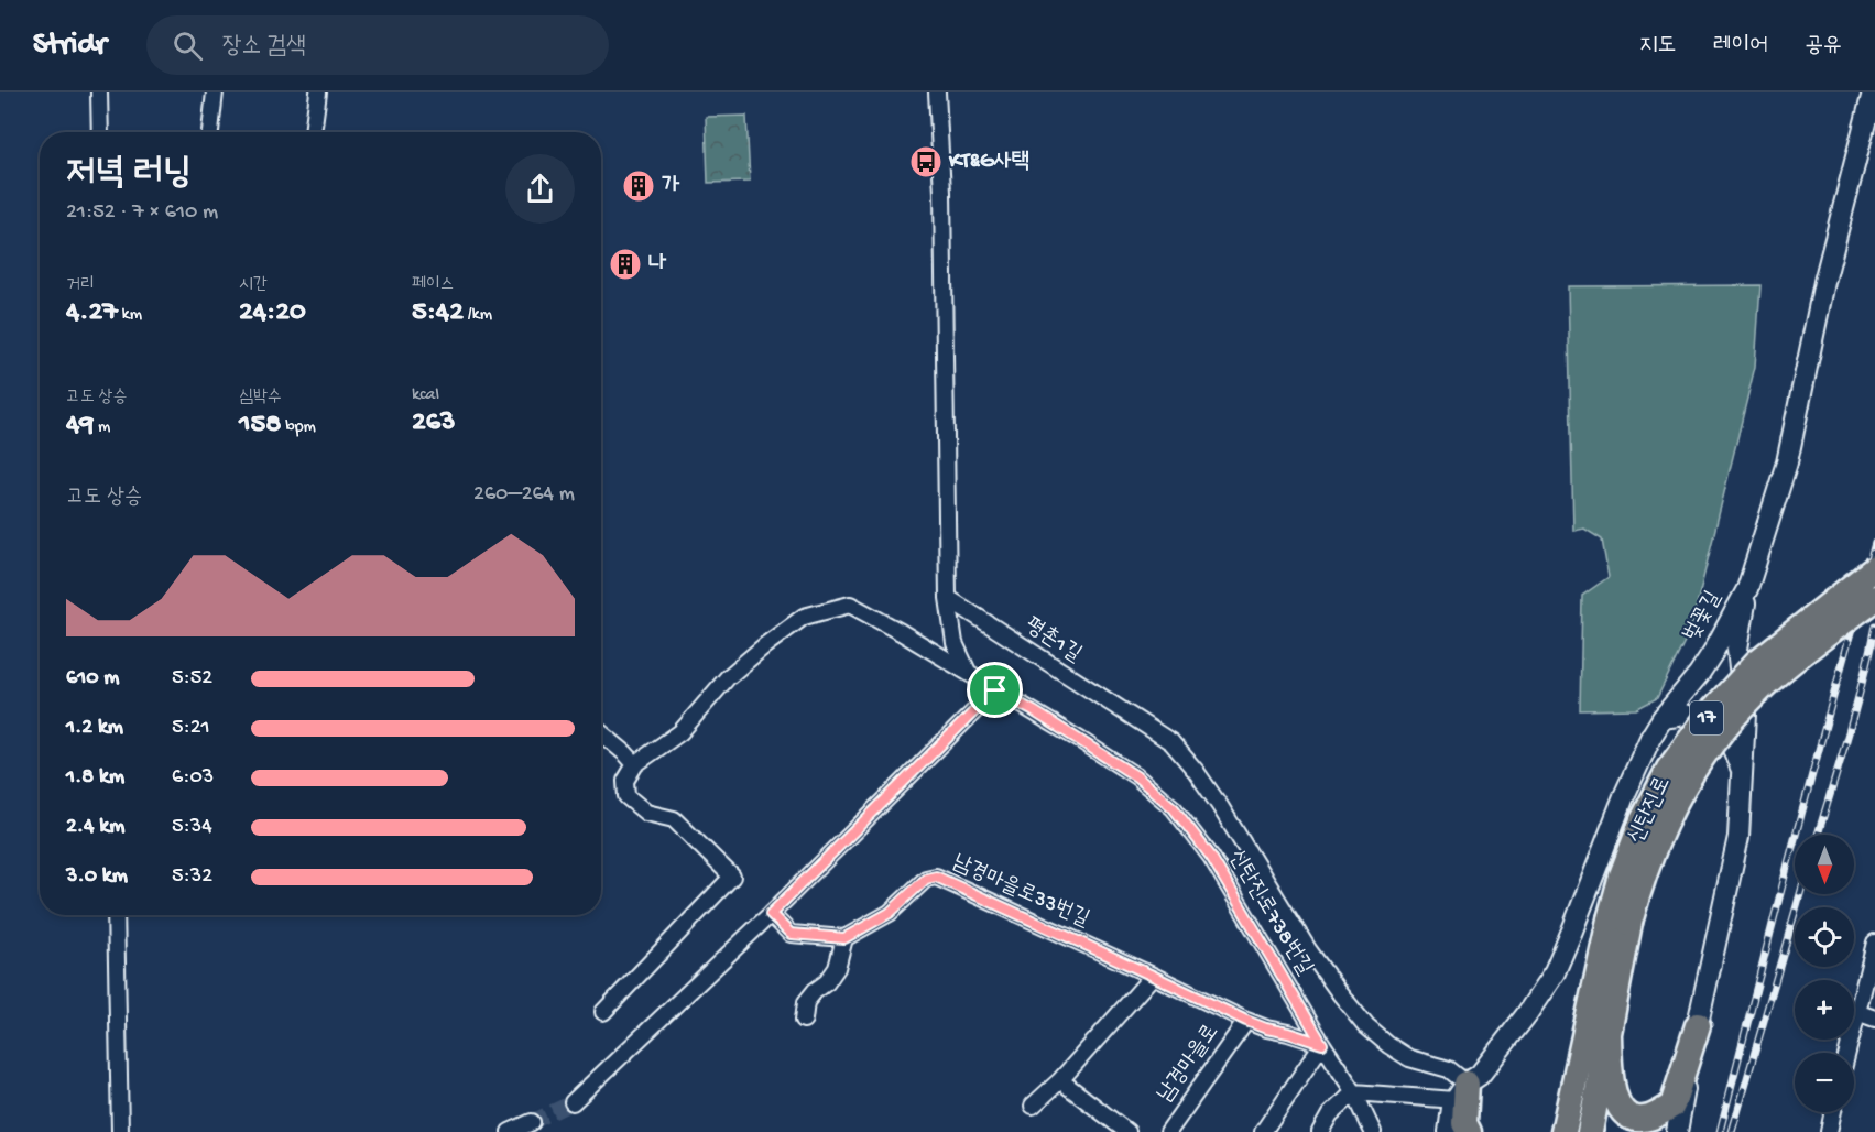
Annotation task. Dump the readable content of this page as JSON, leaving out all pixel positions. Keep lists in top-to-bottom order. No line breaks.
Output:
{"streets":{"main road":["17","신탄진로"],"street":["벚꽃길","평촌1길","남경마을로33번길","신탄진로738번길","남경마을로"]},"crossings":[["벚꽃길","평촌1길"]],"places":{"bus stop":["KT&G사택"],"building":["가","나"]},"north":"bottom","page":{"header":"Stridr","search":"장소 검색","nav":["지도","레이어","공유"],"heading":["저녁 러닝","21:52 · 7 × 610 m"],"stats":[["거리","4.27 km"],["시간","24:20"],["페이스","5:42 /km"],["고도 상승","49 m"],["심박수","158 bpm"],["kcal","263"]],"chart":["고도 상승","260–264 m"],"list":[{"name":"610 m","note":"5:52"},{"name":"1.2 km","note":"5:21"},{"name":"1.8 km","note":"6:03"},{"name":"2.4 km","note":"5:34"},{"name":"3.0 km","note":"5:32"}],"map_buttons":["+","−"]}}
